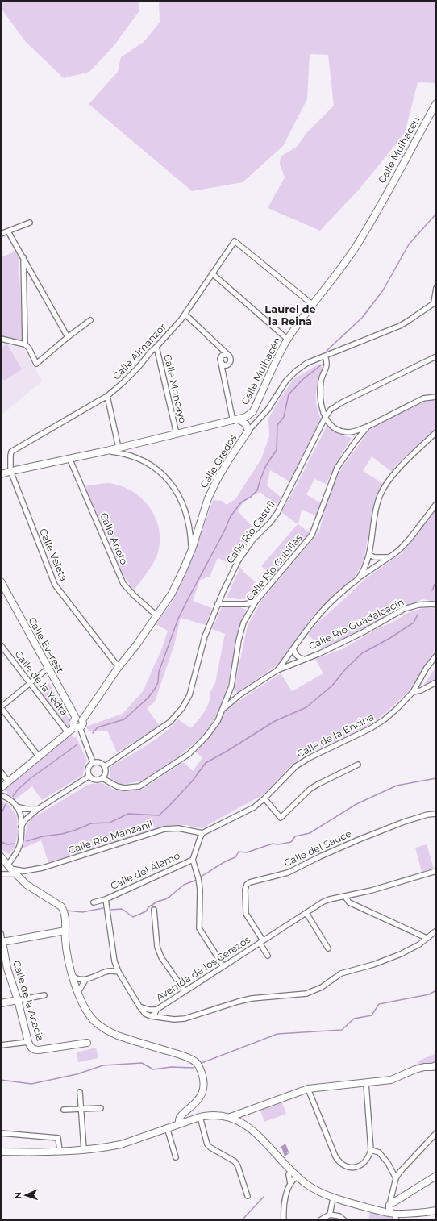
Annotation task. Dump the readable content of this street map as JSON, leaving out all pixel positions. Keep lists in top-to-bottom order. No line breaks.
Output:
{"streets":{"street":["Calle Mulhacén","Calle Almanzor","Calle Moncayo","Calle Gredos","Calle Río Castril","Calle Aneto","Calle Veleta","Calle Río Cubillas","Calle Río Guadalcacín","Calle Everest","Calle de la Yedra","Calle de la Encina","Calle Río Manzanil","Calle del Sauce","Calle del Álamo","Avenida de los Cerezos","Calle de la Acacia"]},"crossings":[["Calle Mulhacén","Calle Almanzor"],["Calle Mulhacén","Calle Moncayo"],["Calle Mulhacén","Calle Aneto"],["Calle Mulhacén","Calle Veleta"],["Calle Almanzor","Calle Moncayo"],["Calle Almanzor","Calle Veleta"],["Calle Gredos","Calle Aneto"],["Calle Gredos","Calle Veleta"],["Calle Gredos","Calle Everest"],["Calle Río Castril","Calle Río Cubillas"],["Calle Río Cubillas","Calle Río Guadalcacín"],["Calle de la Encina","Calle Río Manzanil"],["Calle del Sauce","Avenida de los Cerezos"]],"districts":["Laurel de la Reina"],"north":"left"}
